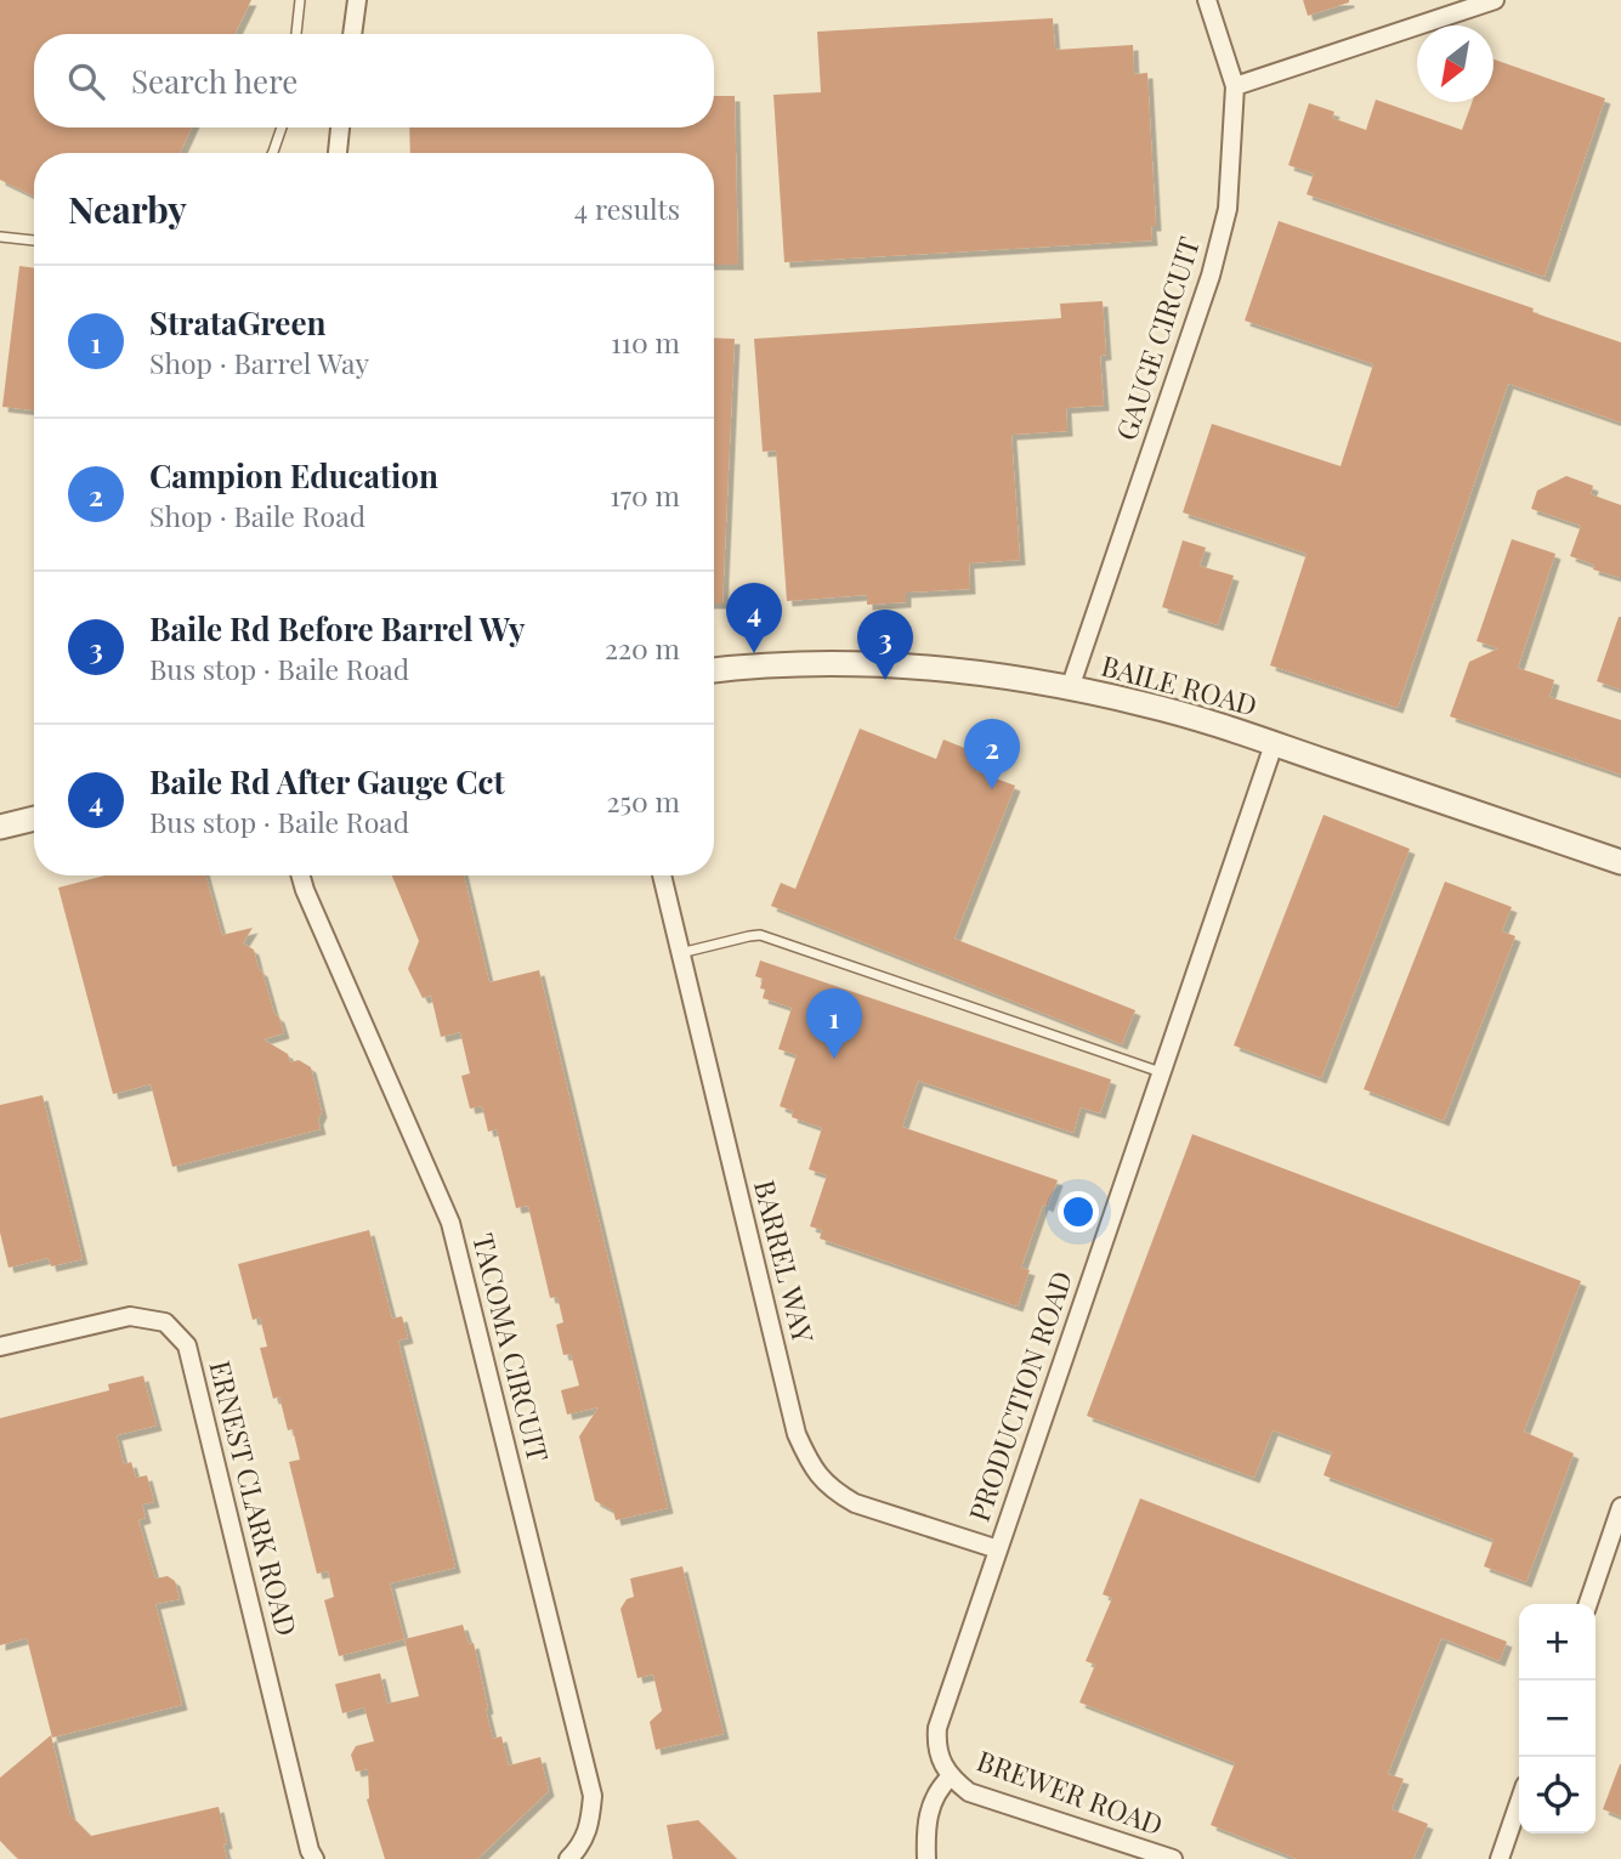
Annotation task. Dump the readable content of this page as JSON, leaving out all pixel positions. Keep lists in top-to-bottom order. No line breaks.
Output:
{"streets":{"street":["GAUGE CIRCUIT","BAILE ROAD","BARREL WAY","TACOMA CIRCUIT","PRODUCTION ROAD","ERNEST CLARK ROAD","BREWER ROAD"]},"crossings":[["GAUGE CIRCUIT","BAILE ROAD"],["BAILE ROAD","PRODUCTION ROAD"],["BARREL WAY","PRODUCTION ROAD"],["PRODUCTION ROAD","BREWER ROAD"]],"north":"bottom left","page":{"search":"Search here","heading":["Nearby","4 results"],"list":[{"mark":"1","name":"StrataGreen","note":"Shop · Barrel Way","value":"110 m"},{"mark":"2","name":"Campion Education","note":"Shop · Baile Road","value":"170 m"},{"mark":"3","name":"Baile Rd Before Barrel Wy","note":"Bus stop · Baile Road","value":"220 m"},{"mark":"4","name":"Baile Rd After Gauge Cct","note":"Bus stop · Baile Road","value":"250 m"}],"pins":["4","3","2","1"],"map_buttons":["+","−"]}}
